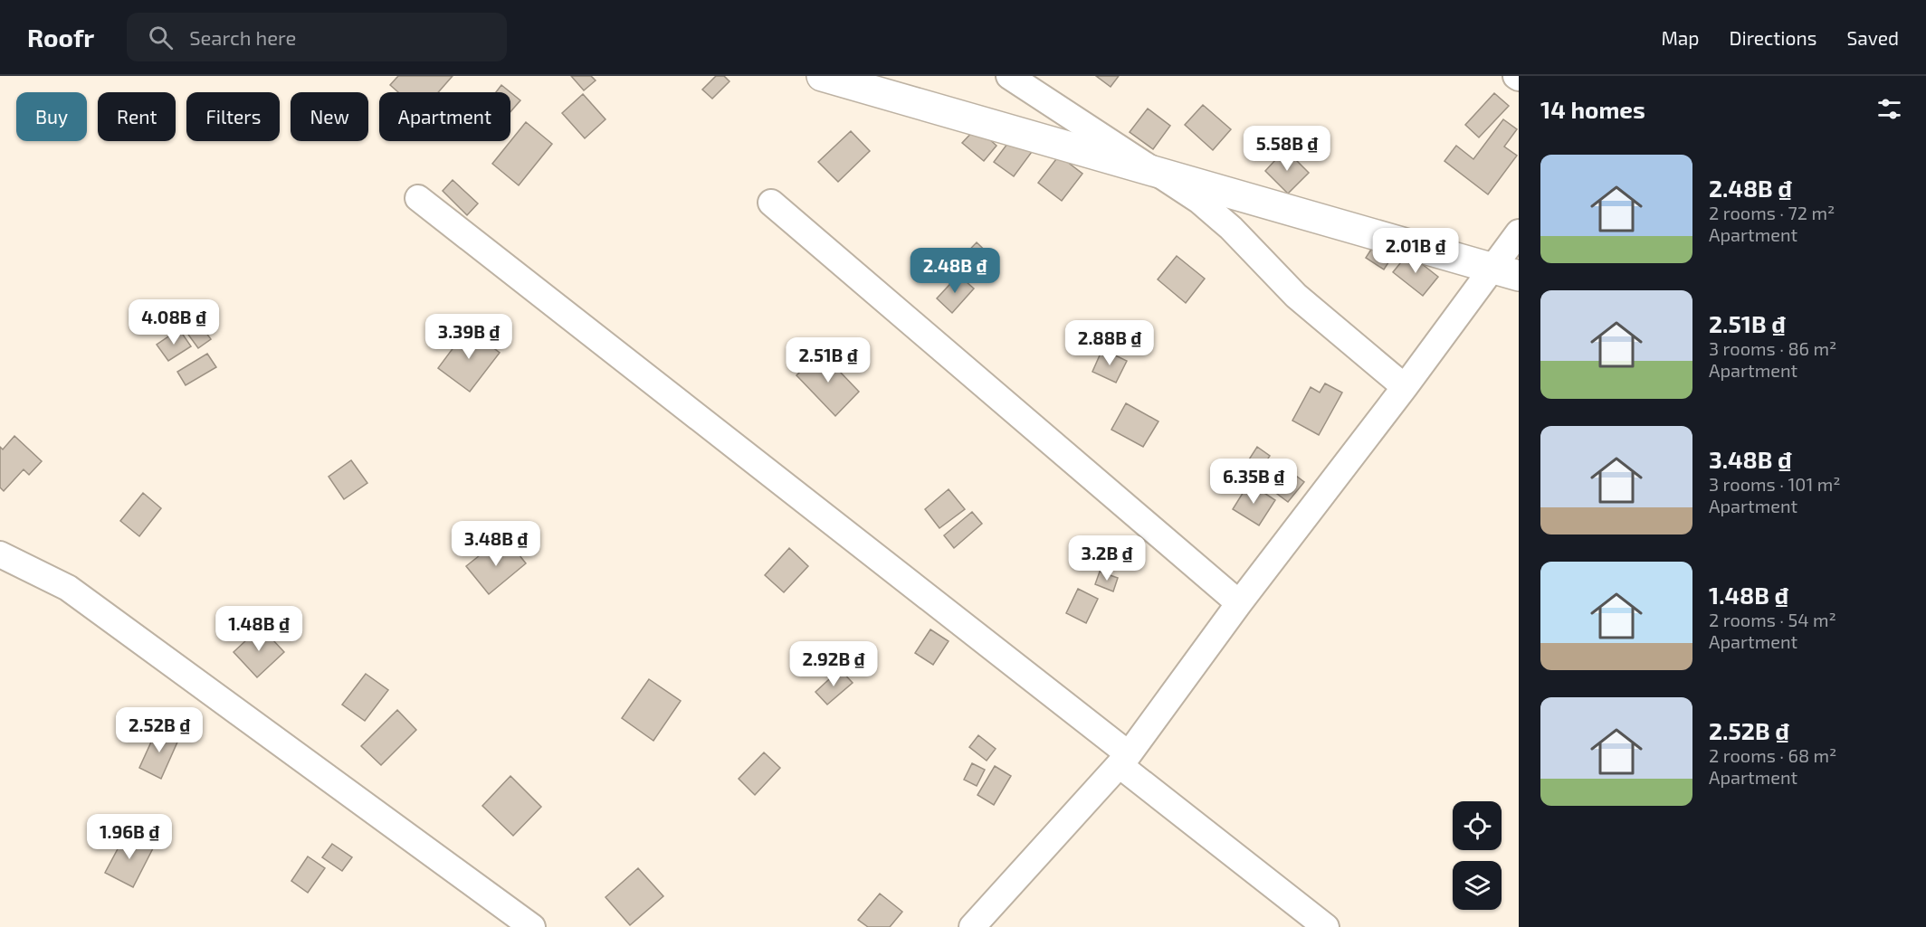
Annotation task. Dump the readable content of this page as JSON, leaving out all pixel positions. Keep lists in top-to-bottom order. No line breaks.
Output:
{"page":{"header":"Roofr","search":"Search here","nav":["Map","Directions","Saved"],"heading":"14 homes","chip":["Buy","Rent","Filters","New","Apartment"],"price":["5.58B ₫","2.01B ₫","2.48B ₫","4.08B ₫","3.39B ₫","2.88B ₫","2.51B ₫","6.35B ₫","3.48B ₫","3.2B ₫","1.48B ₫","2.92B ₫","2.52B ₫","1.96B ₫"],"list":[{"name":"2.48B ₫","note":"2 rooms · 72 m² · Apartment"},{"name":"2.51B ₫","note":"3 rooms · 86 m² · Apartment"},{"name":"3.48B ₫","note":"3 rooms · 101 m² · Apartment"},{"name":"1.48B ₫","note":"2 rooms · 54 m² · Apartment"},{"name":"2.52B ₫","note":"2 rooms · 68 m² · Apartment"}]}}
